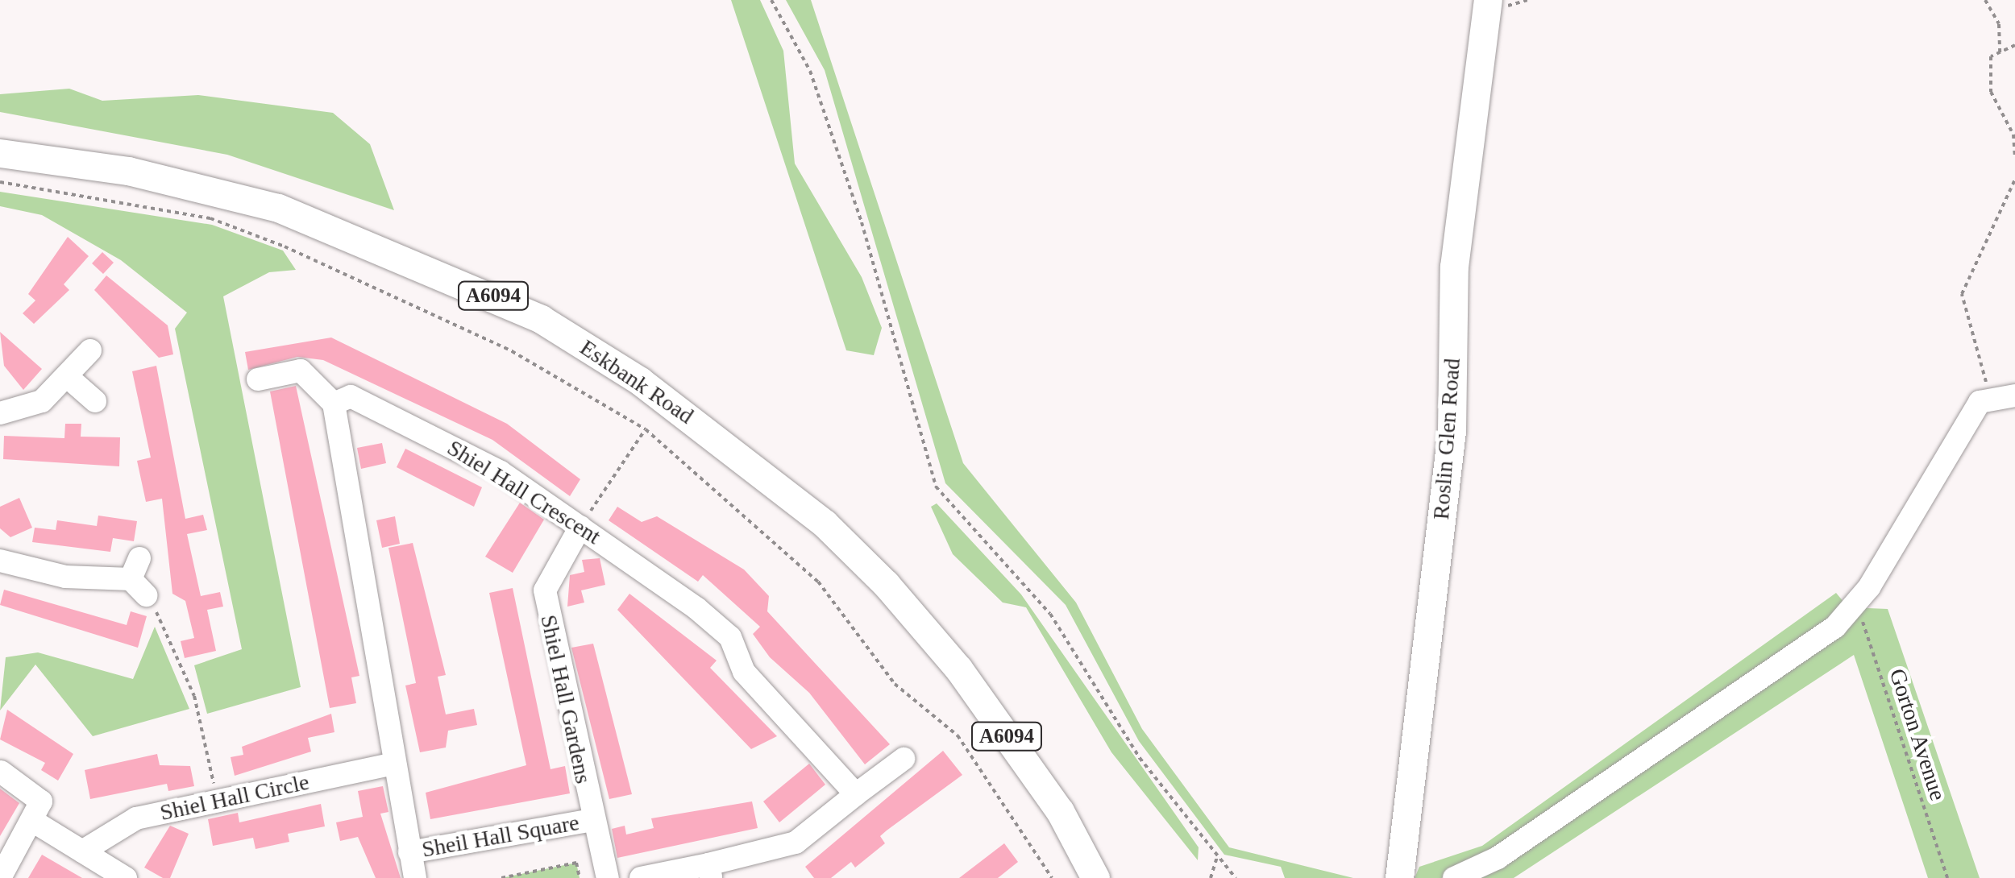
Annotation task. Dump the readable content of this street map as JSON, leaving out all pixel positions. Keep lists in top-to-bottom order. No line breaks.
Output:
{"streets":{"main road":["A6094","Eskbank Road","Roslin Glen Road"],"street":["Shiel Hall Crescent","Shiel Hall Gardens","Shiel Hall Circle","Sheil Hall Square"],"path":["Gorton Avenue"]},"crossings":[["Shiel Hall Crescent","Shiel Hall Gardens"],["Shiel Hall Gardens","Sheil Hall Square"]]}
